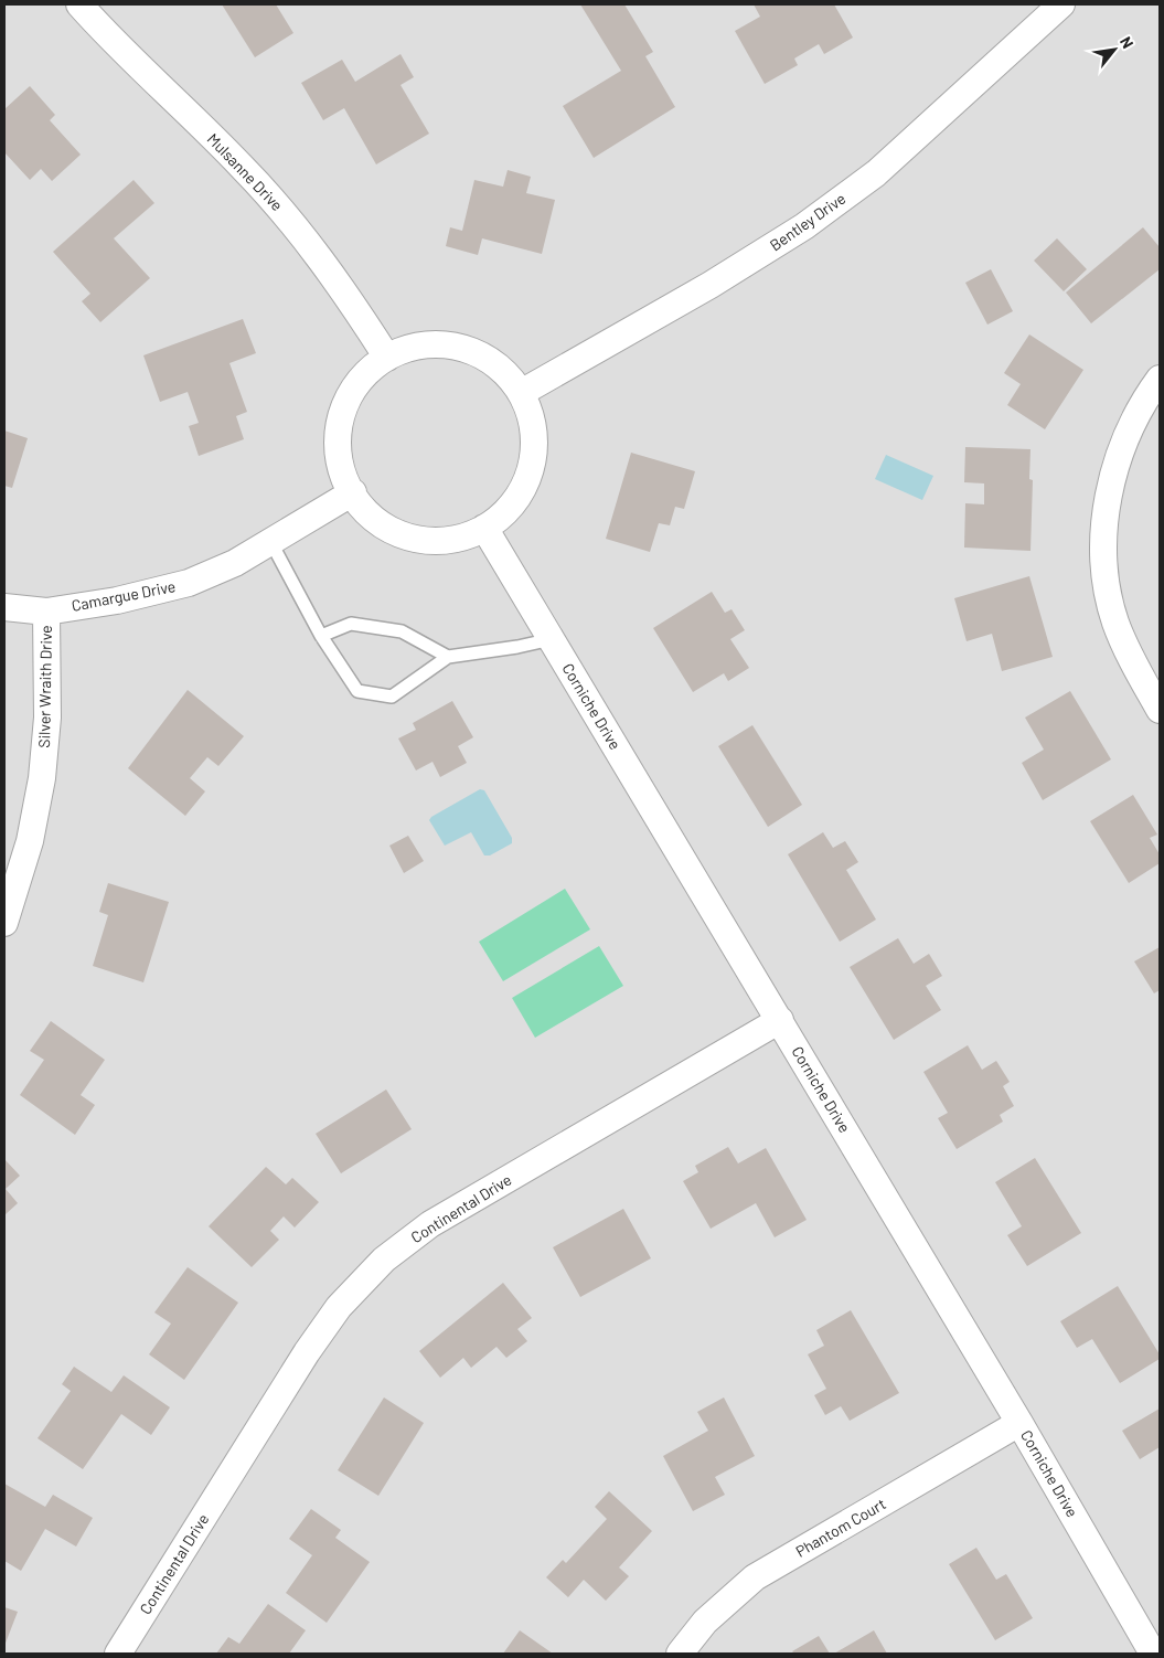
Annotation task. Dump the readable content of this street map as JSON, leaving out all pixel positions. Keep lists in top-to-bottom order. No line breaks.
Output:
{"streets":{"street":["Mulsanne Drive","Bentley Drive","Camargue Drive","Silver Wraith Drive","Corniche Drive","Continental Drive","Phantom Court"]},"crossings":[["Mulsanne Drive","Bentley Drive"],["Mulsanne Drive","Camargue Drive"],["Mulsanne Drive","Corniche Drive"],["Bentley Drive","Camargue Drive"],["Bentley Drive","Corniche Drive"],["Camargue Drive","Silver Wraith Drive"],["Camargue Drive","Corniche Drive"],["Corniche Drive","Continental Drive"],["Corniche Drive","Phantom Court"]],"north":"top right"}
